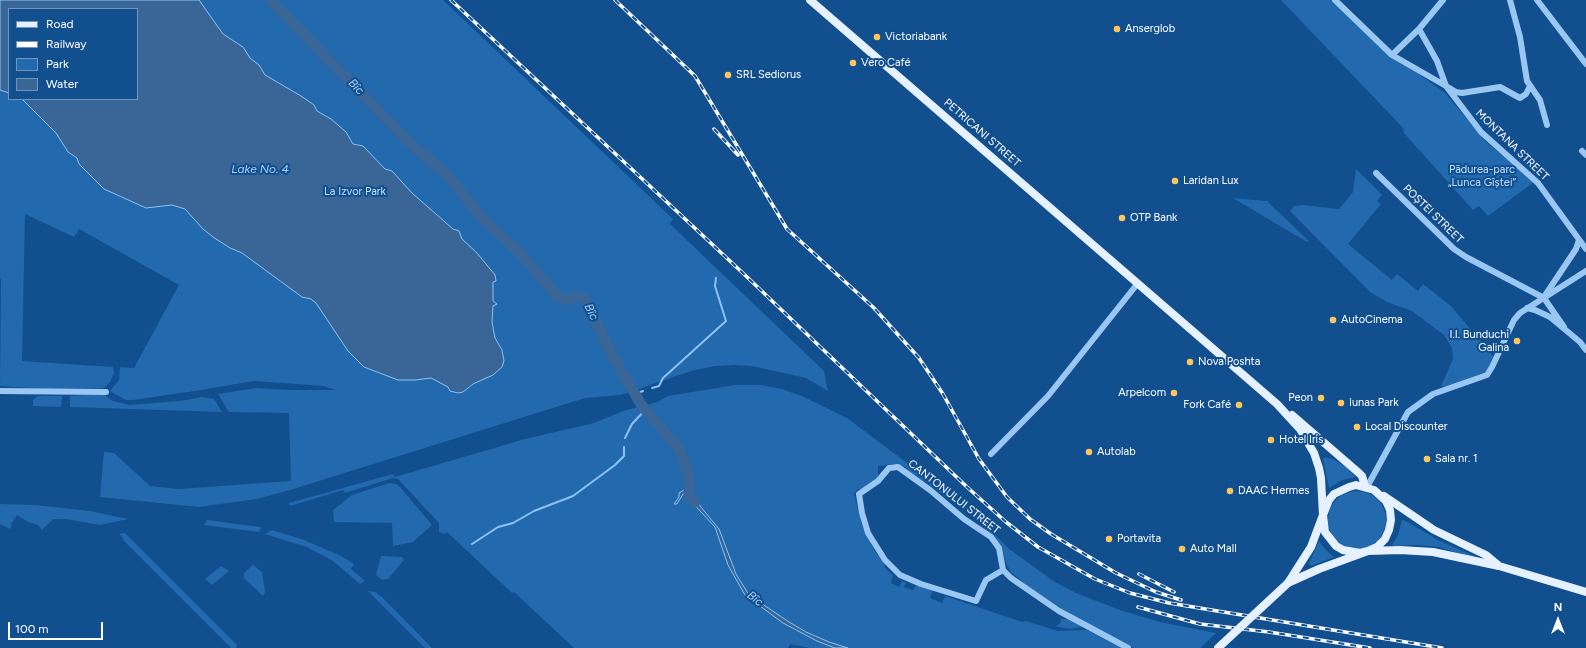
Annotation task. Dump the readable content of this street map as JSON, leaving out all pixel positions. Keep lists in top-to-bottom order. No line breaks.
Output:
{"streets":{"main road":["PETRICANI STREET"],"street":["MONTANA STREET","POȘTEI STREET","CANTONULUI STREET"]},"water":["Bîc","Lake No. 4"],"parks":["Pădurea-parc „Lunca Gîștei”","La Izvor Park"],"places":["Anserglob","Victoriabank","Vero Café","SRL Sediorus","Laridan Lux","OTP Bank","AutoCinema","I.I. Bunduchi Galina","Nova Poshta","Arpelcom","Peon","Iunas Park","Fork Café","Local Discounter","Hotel Iris","Autolab","Sala nr. 1","DAAC Hermes","Portavita","Auto Mall"],"legend":["Road","Railway","Park","Water"],"scale_bar":"100 m","north":"top"}
